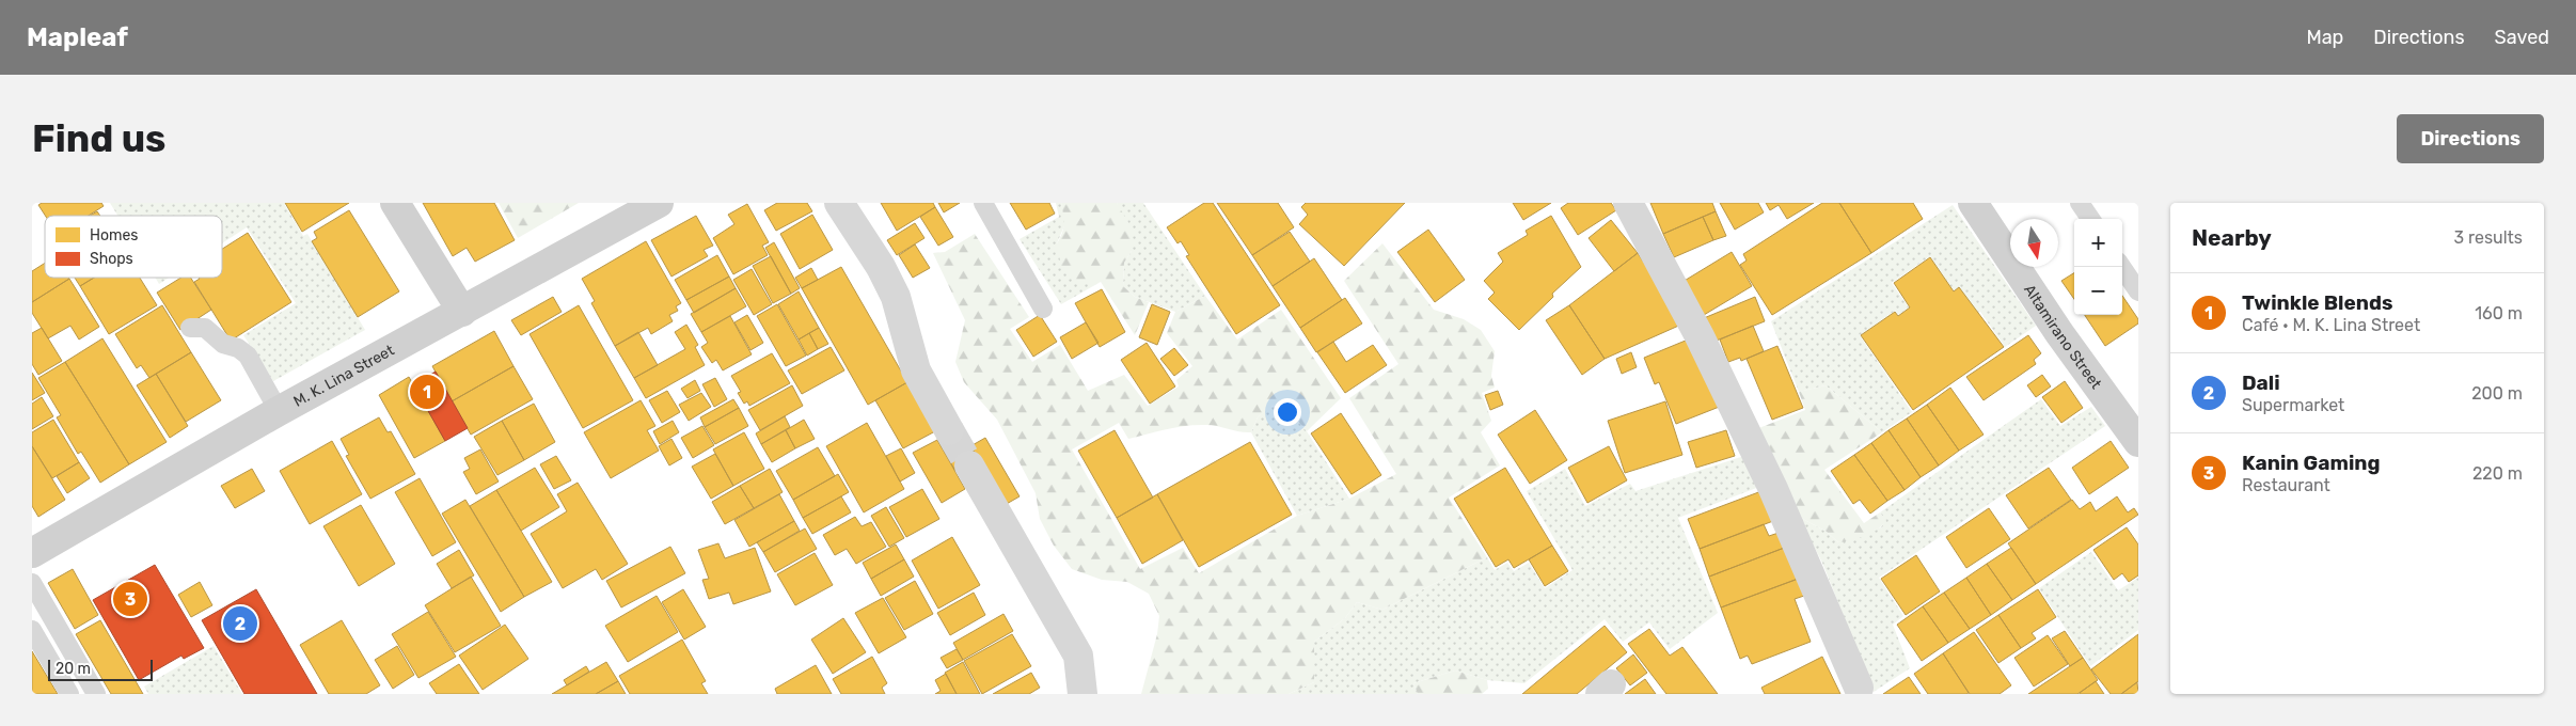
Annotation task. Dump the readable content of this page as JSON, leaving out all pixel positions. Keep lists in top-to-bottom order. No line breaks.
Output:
{"streets":{"main road":["Altamirano Street","M. K. Lina Street"]},"legend":["Homes","Shops"],"scale_bar":"20 m","north":"bottom","page":{"header":"Mapleaf","nav":["Map","Directions","Saved"],"buttons":"Directions","title":"Find us","heading":["Nearby","3 results"],"map_buttons":["+","−"],"list":[{"mark":"1","name":"Twinkle Blends","note":"Café · M. K. Lina Street","value":"160 m"},{"mark":"2","name":"Dali","note":"Supermarket","value":"200 m"},{"mark":"3","name":"Kanin Gaming","note":"Restaurant","value":"220 m"}],"pins":["1","3","2"],"scale":"20 m"}}
